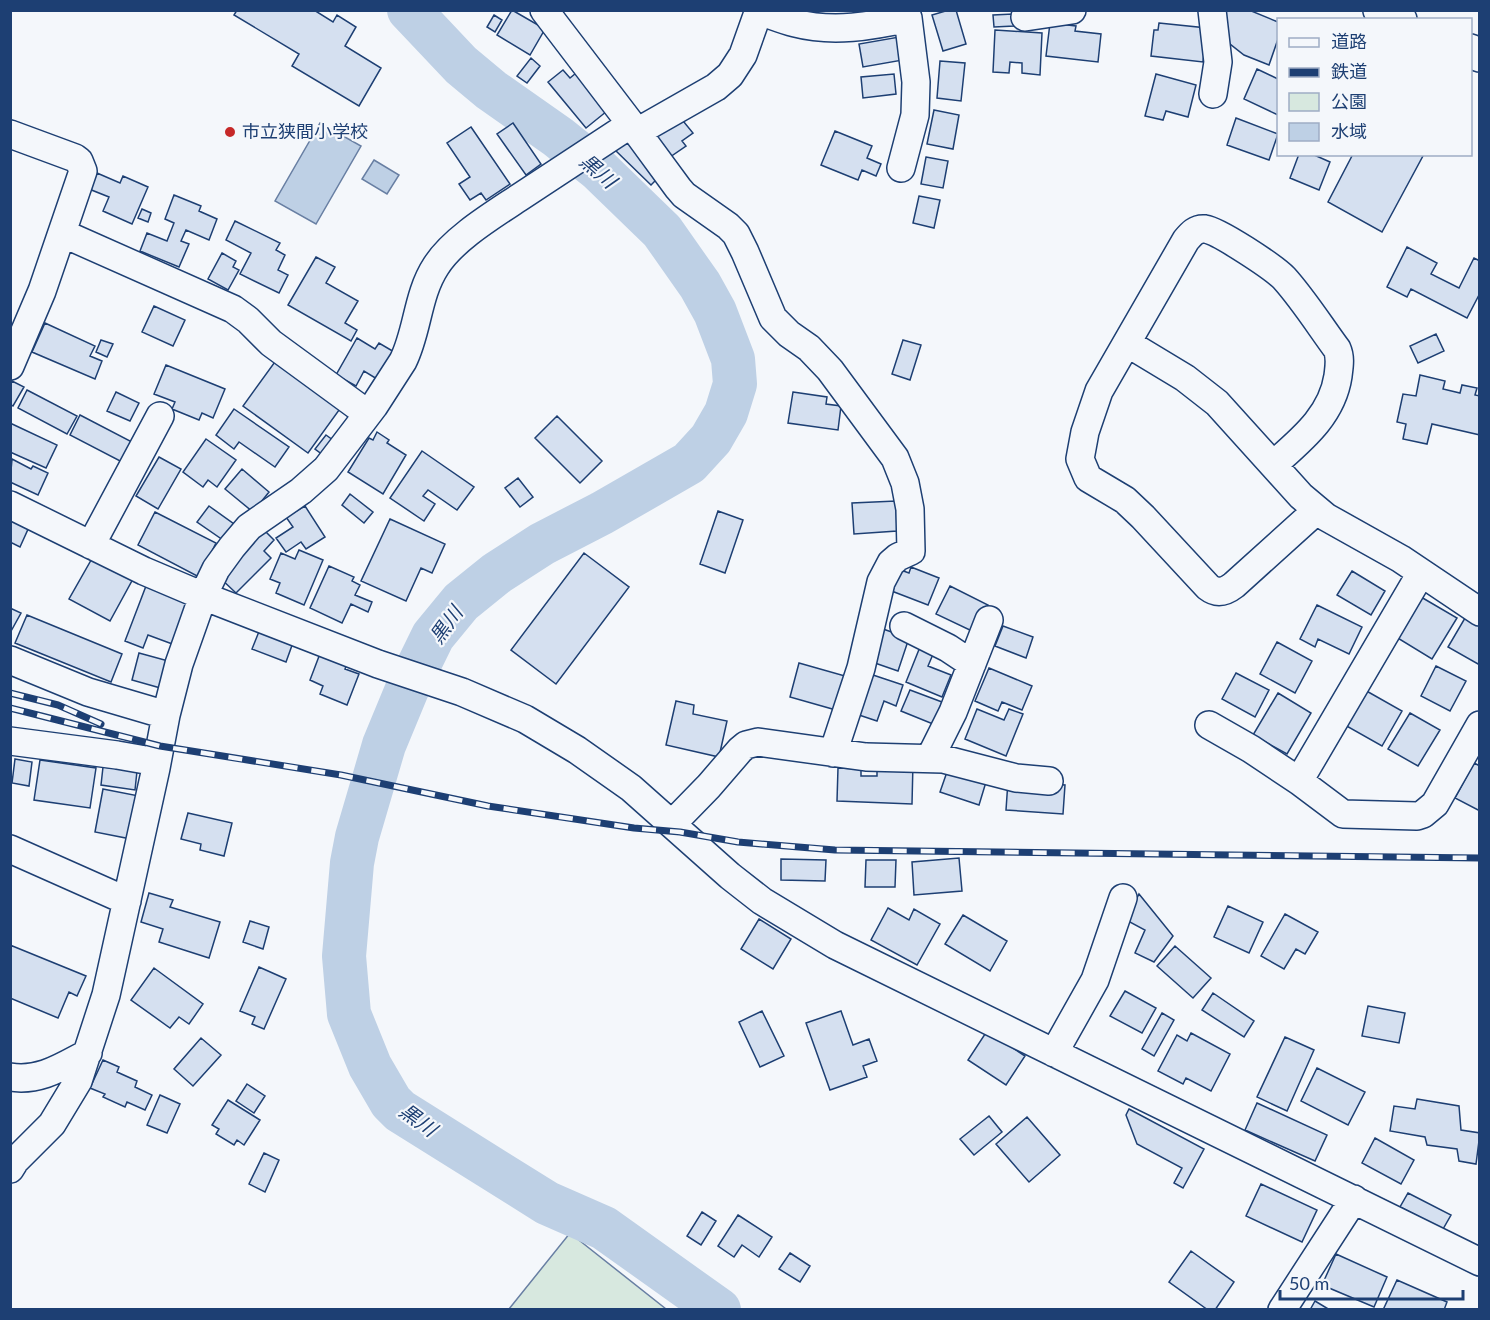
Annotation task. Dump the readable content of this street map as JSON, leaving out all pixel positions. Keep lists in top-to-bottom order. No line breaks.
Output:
{"water":["黒川"],"places":["市立狭間小学校"],"legend":["道路","鉄道","公園","水域"],"scale_bar":"50 m"}
